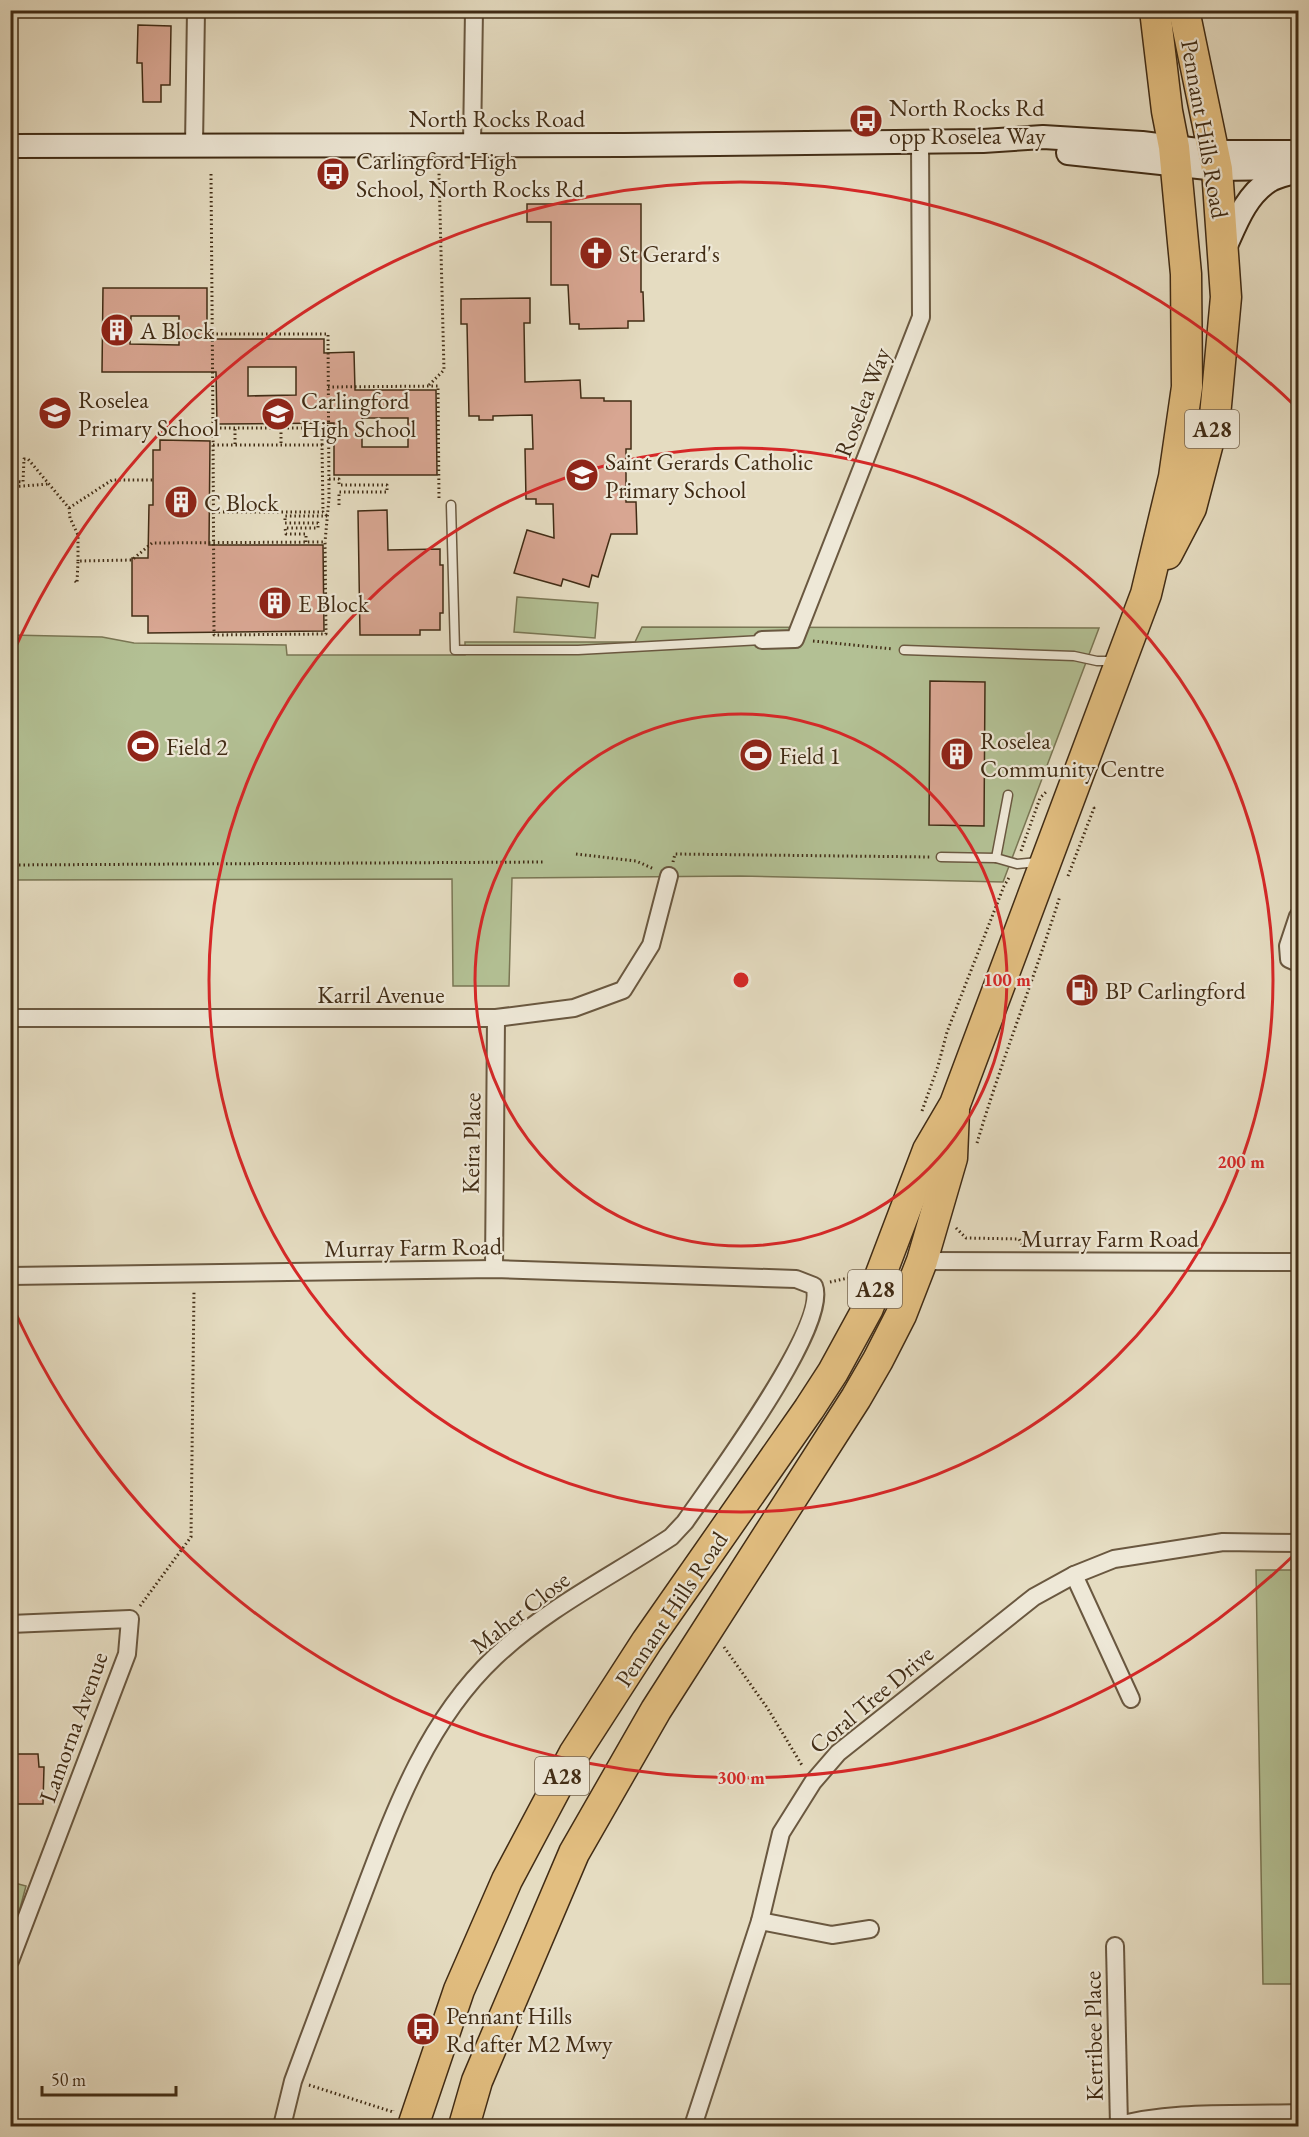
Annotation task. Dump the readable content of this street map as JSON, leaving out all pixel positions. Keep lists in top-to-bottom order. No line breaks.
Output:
{"streets":{"highway":["Pennant Hills Road","A28"],"street":["North Rocks Road","Roselea Way","Karril Avenue","Keira Place","Murray Farm Road","Maher Close","Coral Tree Drive","Lamorna Avenue","Kerribee Place"]},"crossings":[["North Rocks Road","Pennant Hills Road"],["North Rocks Road","Roselea Way"],["Pennant Hills Road","Murray Farm Road"],["Karril Avenue","Keira Place"],["Keira Place","Murray Farm Road"],["Murray Farm Road","Maher Close"]],"places":{"bus stop":["North Rocks Rd opp Roselea Way","Carlingford High School, North Rocks Rd","Pennant Hills Rd after M2 Mwy"],"church":["St Gerard's"],"building":["A Block","C Block","E Block","Roselea Community Centre"],"school or university":["Roselea Primary School","Carlingford High School","Saint Gerards Catholic Primary School"],"sports":["Field 2","Field 1"],"fuel station":["BP Carlingford"]},"scale_bar":"50 m","rings":["100 m","200 m","300 m"]}
